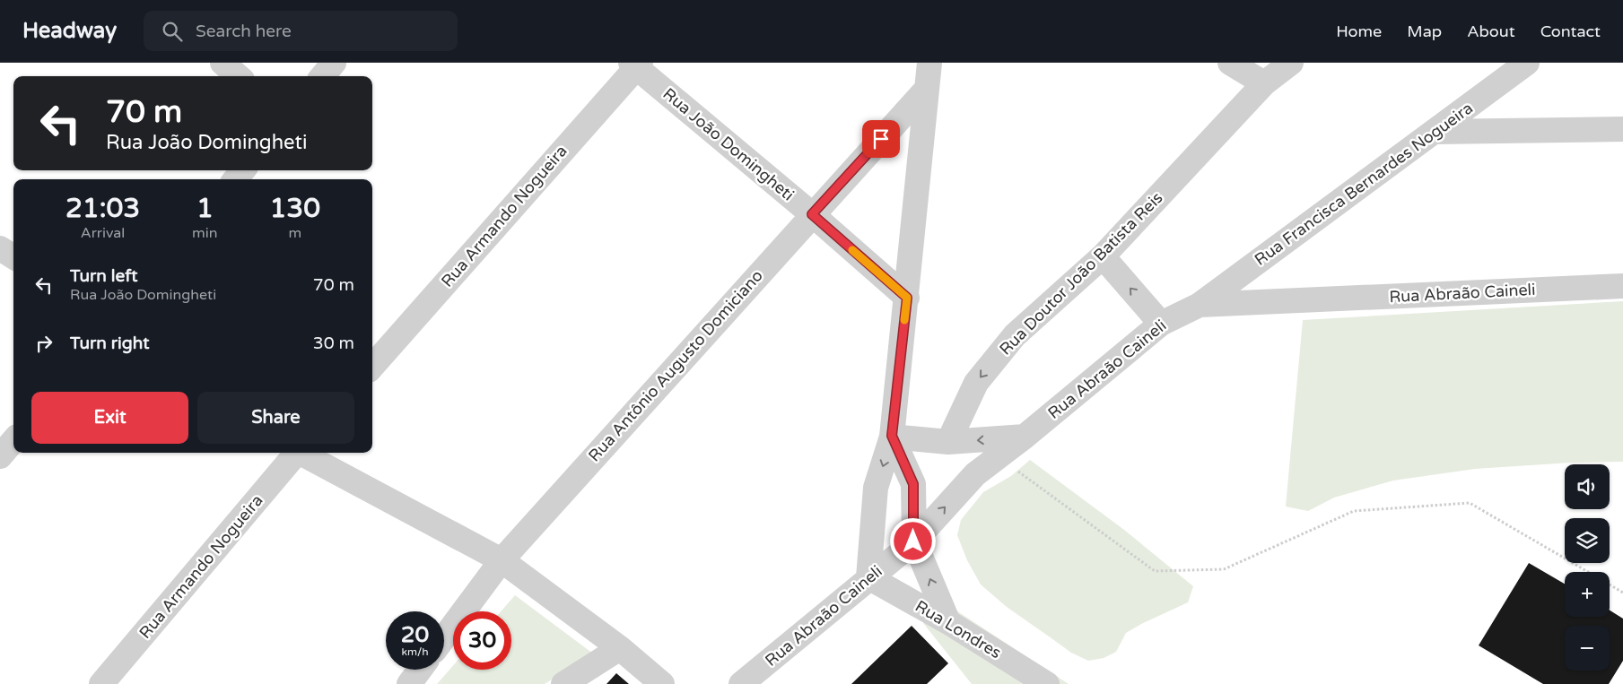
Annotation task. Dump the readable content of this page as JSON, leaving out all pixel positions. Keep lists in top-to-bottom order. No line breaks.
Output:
{"streets":{"street":["Rua João Domingheti","Rua Francisca Bernardes Nogueira","Rua Armando Nogueira","Rua Doutor João Batista Reis","Rua Abraão Caineli","Rua Antônio Augusto Domiciano","Rua Londres"]},"crossings":[["Rua João Domingheti","Rua Armando Nogueira"],["Rua João Domingheti","Rua Antônio Augusto Domiciano"],["Rua Francisca Bernardes Nogueira","Rua Abraão Caineli"],["Rua Abraão Caineli","Rua Londres"]],"one_way":["Rua Doutor João Batista Reis"],"page":{"header":"Headway","search":"Search here","nav":["Home","Map","About","Contact"],"turn":["70 m","Rua João Domingheti"],"eta":["21:03","Arrival","1","min","130","m"],"list":[{"name":"Turn left","note":"Rua João Domingheti","value":"70 m"},{"name":"Turn right","value":"30 m"}],"buttons":["Exit","Share"],"map_buttons":["+","−"],"speed":"20 km/h","limit":"30"}}
